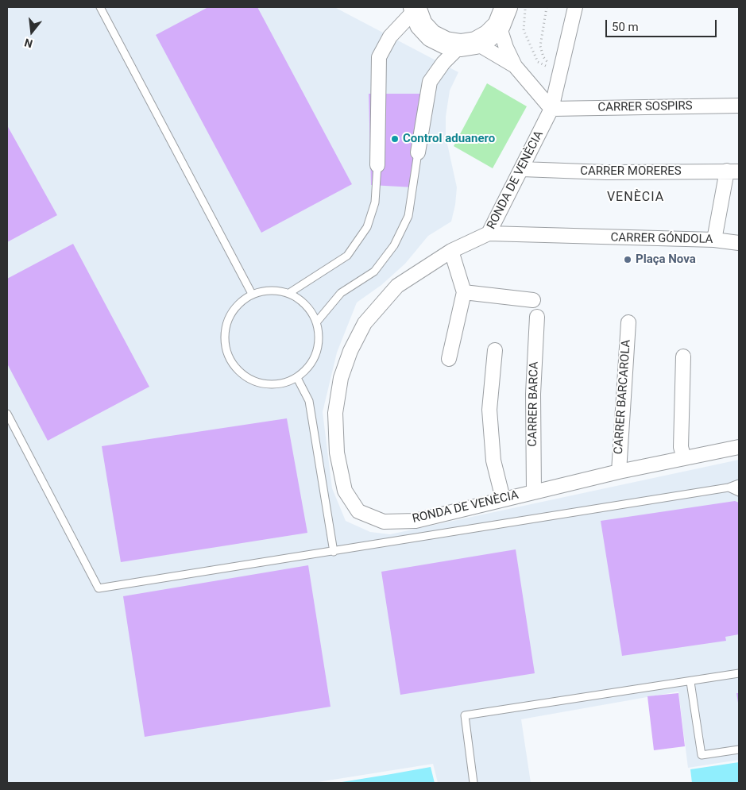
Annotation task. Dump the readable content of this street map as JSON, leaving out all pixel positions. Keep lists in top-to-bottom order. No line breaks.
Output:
{"streets":{"street":["CARRER SOSPIRS","CARRER MORERES","RONDA DE VENÈCIA","CARRER GÓNDOLA","CARRER BARCAROLA","CARRER BARCA"]},"crossings":[["CARRER SOSPIRS","RONDA DE VENÈCIA"],["CARRER MORERES","RONDA DE VENÈCIA"],["RONDA DE VENÈCIA","CARRER GÓNDOLA"],["RONDA DE VENÈCIA","CARRER BARCAROLA"],["RONDA DE VENÈCIA","CARRER BARCA"]],"districts":["VENÈCIA"],"places":["Control aduanero","Plaça Nova"],"scale_bar":"50 m","north":"bottom"}
